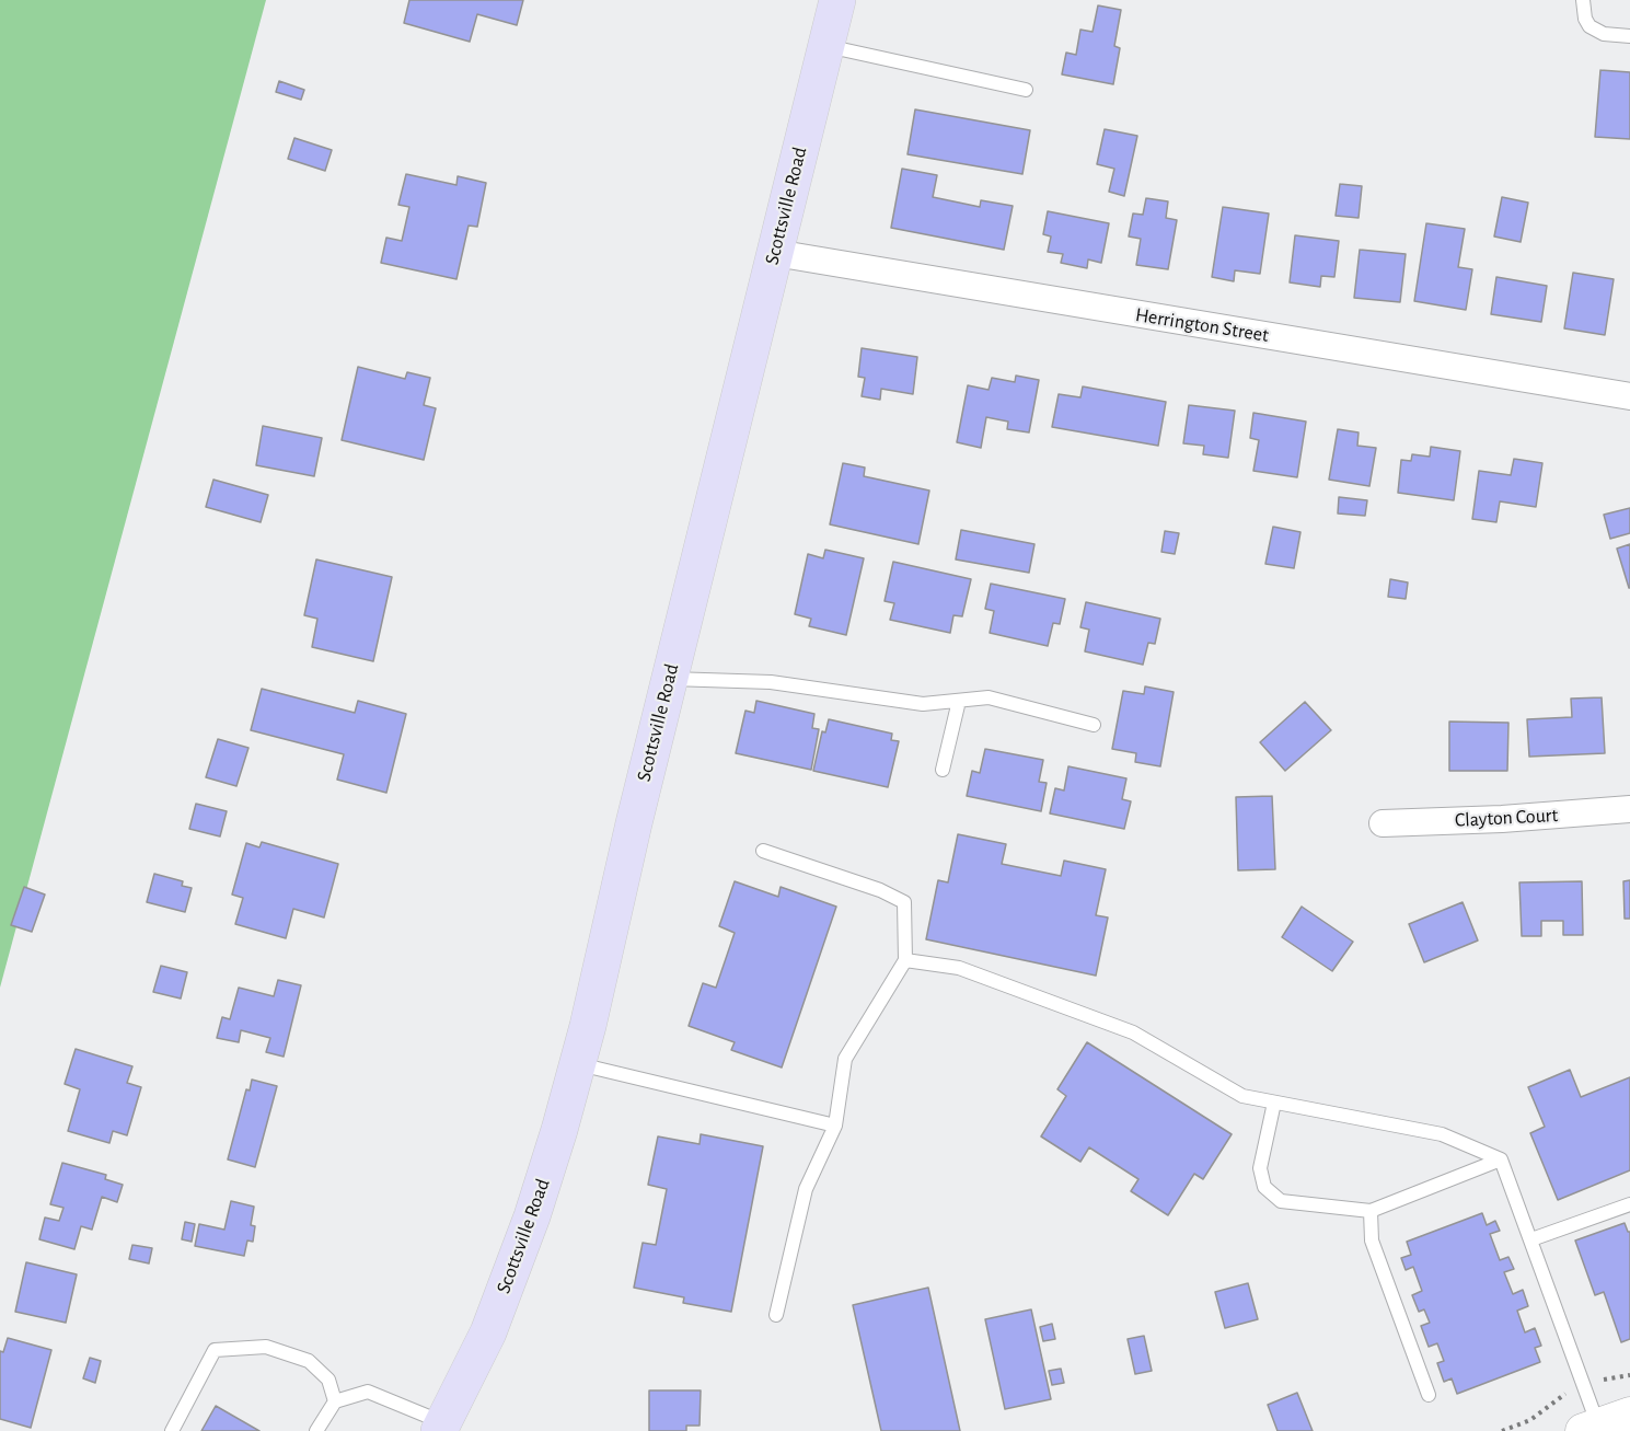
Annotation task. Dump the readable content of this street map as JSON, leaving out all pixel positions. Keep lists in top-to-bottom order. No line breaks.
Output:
{"streets":{"main road":["Scottsville Road"],"street":["Herrington Street","Clayton Court"]},"crossings":[["Scottsville Road","Herrington Street"]]}
